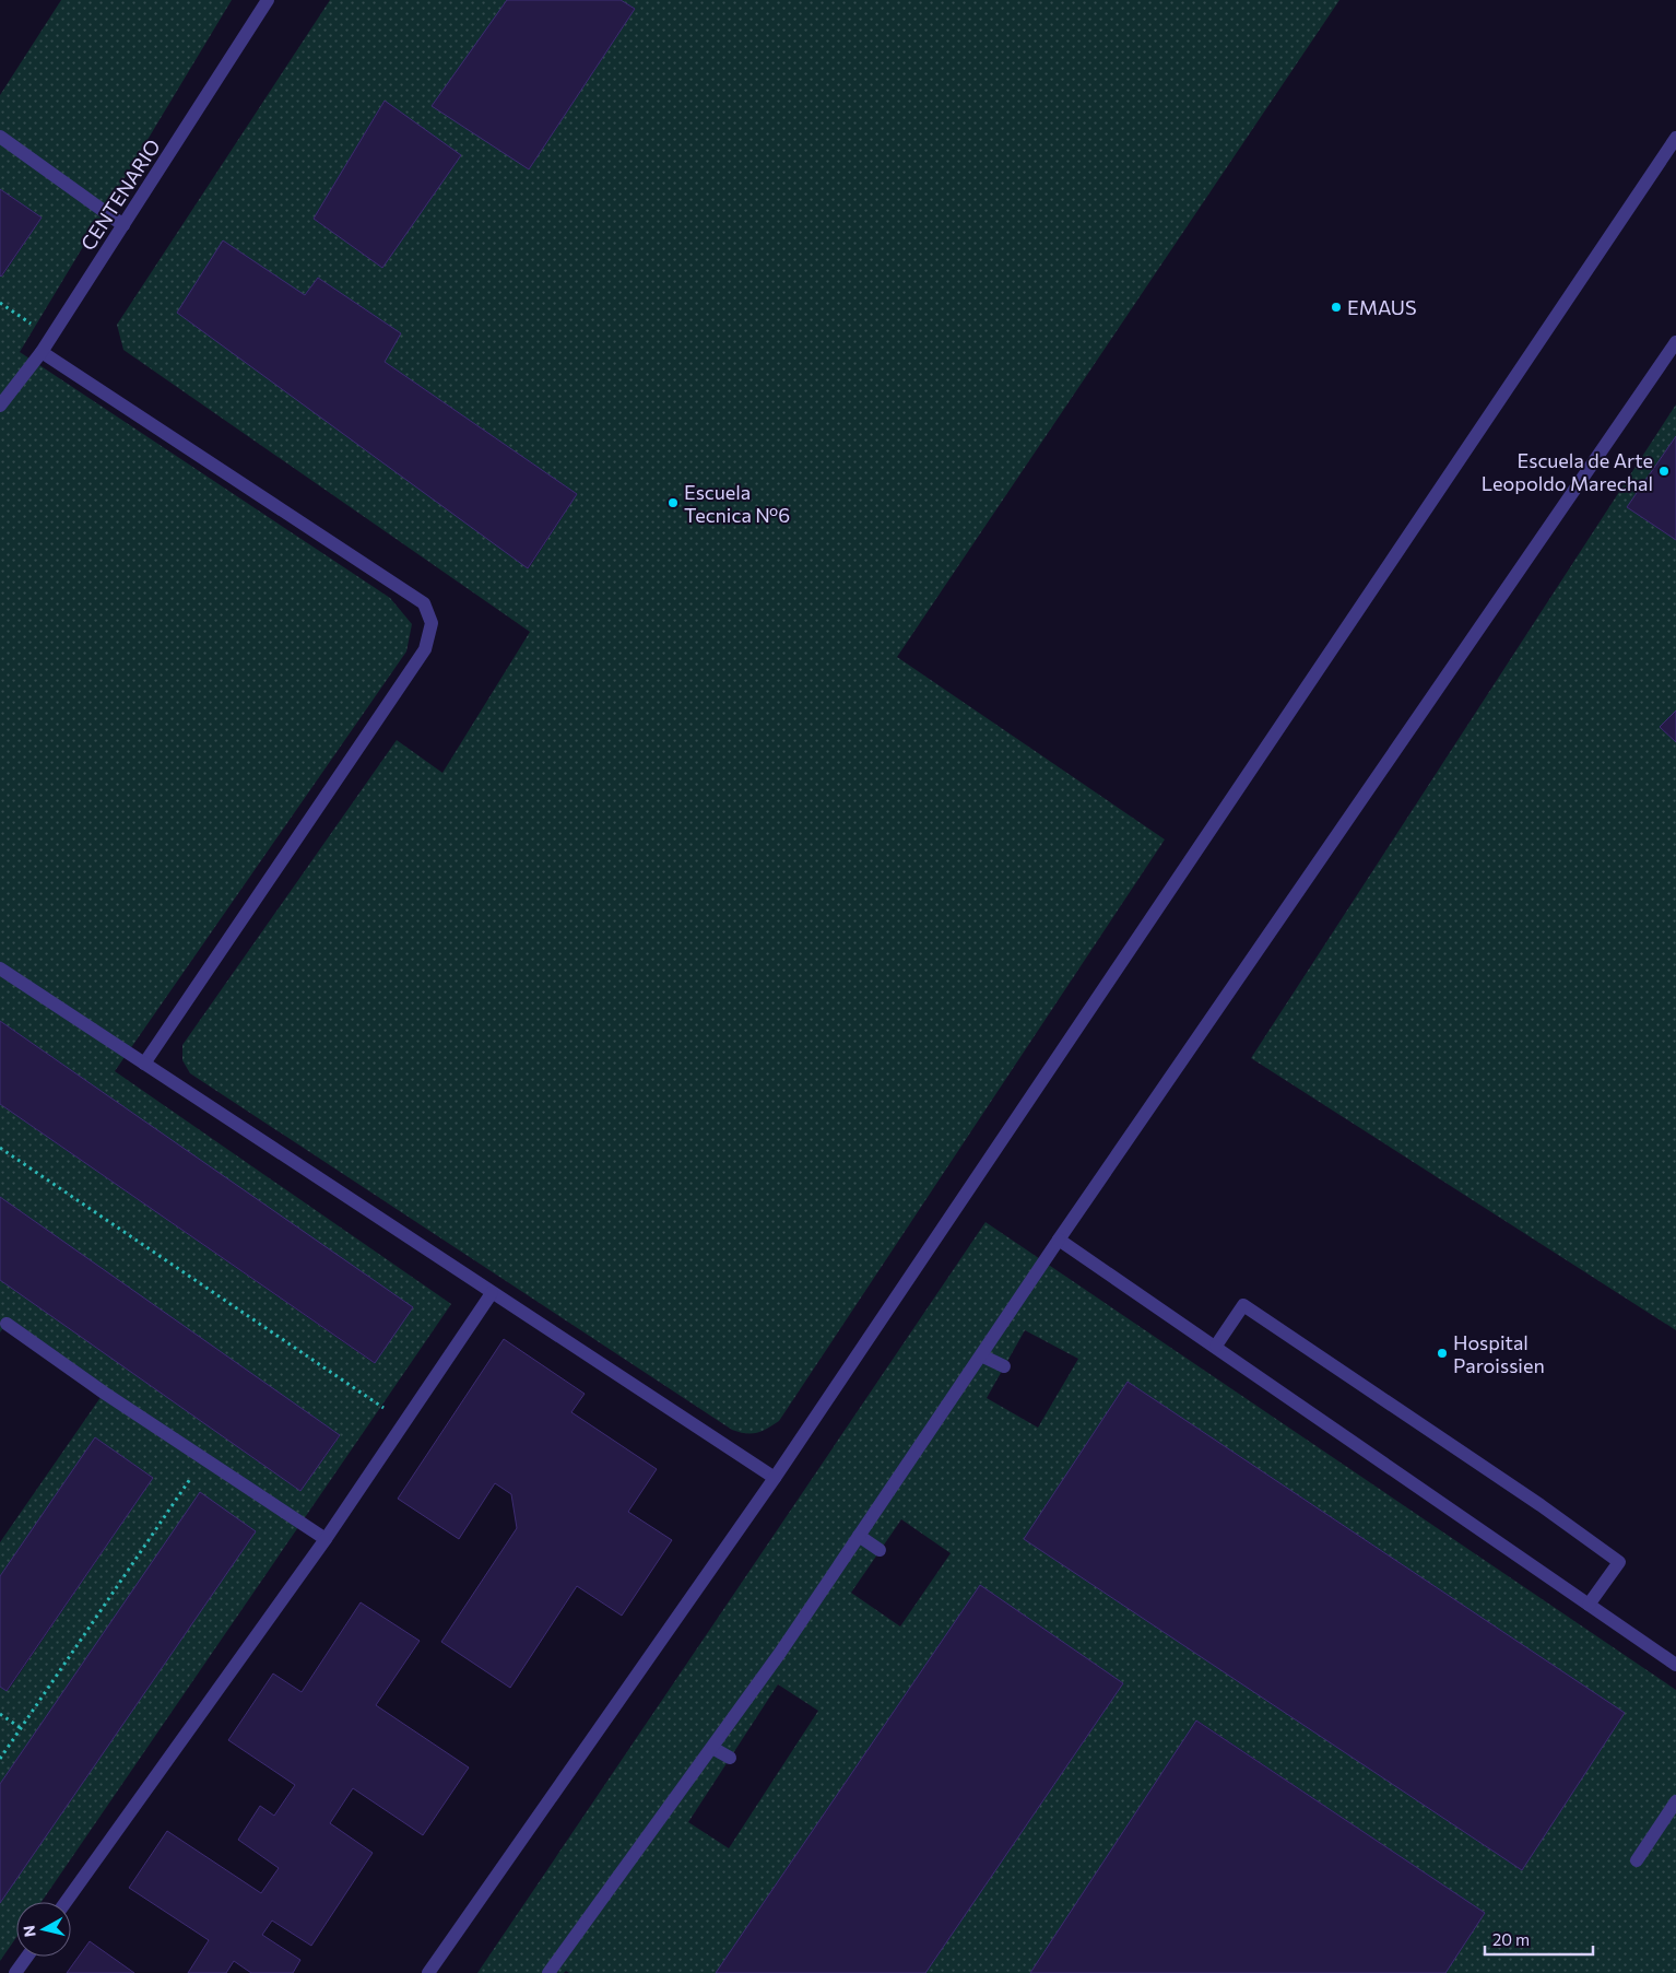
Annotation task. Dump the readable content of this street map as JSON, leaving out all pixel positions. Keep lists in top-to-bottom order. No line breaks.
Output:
{"streets":{"street":["CENTENARIO"]},"places":["EMAUS","Escuela de Arte Leopoldo Marechal","Escuela Tecnica Nº6","Hospital Paroissien"],"scale_bar":"20 m","north":"left"}
